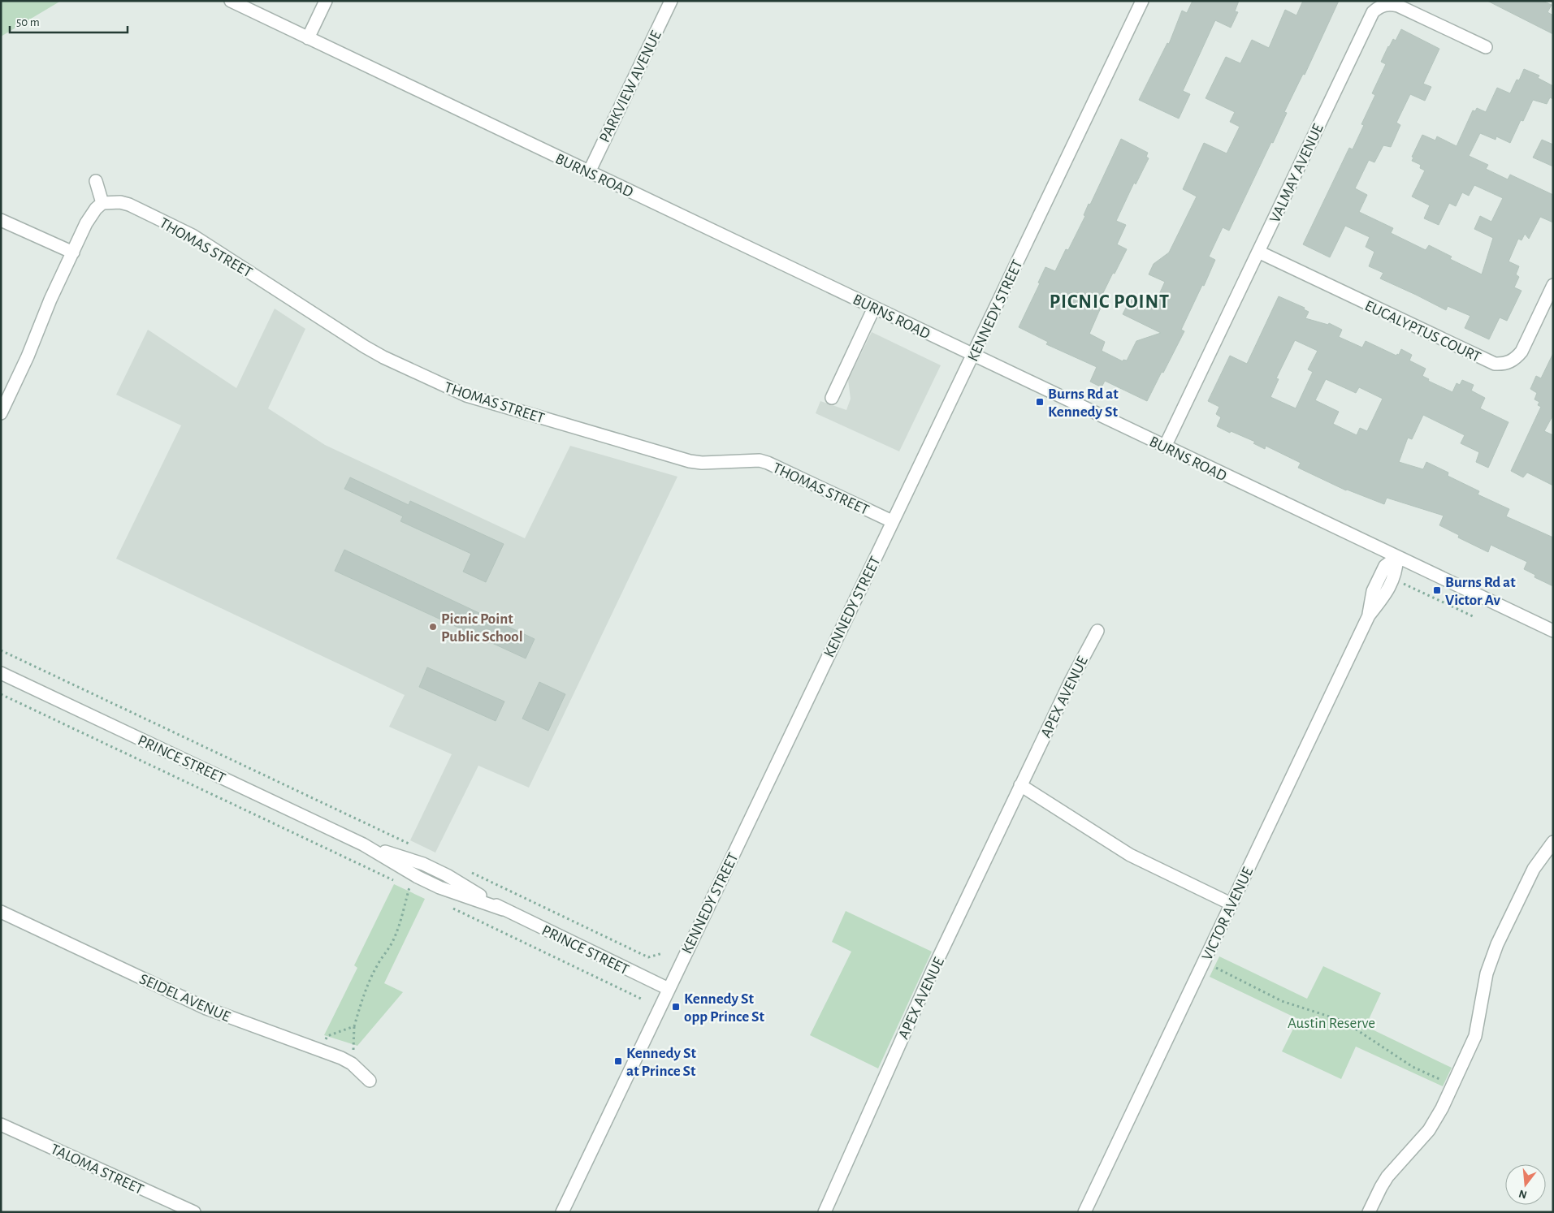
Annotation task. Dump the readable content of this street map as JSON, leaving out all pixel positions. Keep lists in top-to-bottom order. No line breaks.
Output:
{"streets":{"street":["PARKVIEW AVENUE","VALMAY AVENUE","BURNS ROAD","THOMAS STREET","KENNEDY STREET","EUCALYPTUS COURT","APEX AVENUE","PRINCE STREET","VICTOR AVENUE","SEIDEL AVENUE","TALOMA STREET"]},"crossings":[["PARKVIEW AVENUE","BURNS ROAD"],["VALMAY AVENUE","BURNS ROAD"],["VALMAY AVENUE","EUCALYPTUS COURT"],["BURNS ROAD","KENNEDY STREET"],["BURNS ROAD","VICTOR AVENUE"],["THOMAS STREET","KENNEDY STREET"],["KENNEDY STREET","PRINCE STREET"]],"districts":["PICNIC POINT"],"parks":["Austin Reserve"],"places":{"transit":["Burns Rd at Kennedy St","Burns Rd at Victor Av","Kennedy St opp Prince St","Kennedy St at Prince St"],"other":["Picnic Point Public School"]},"scale_bar":"50 m","north":"bottom"}
